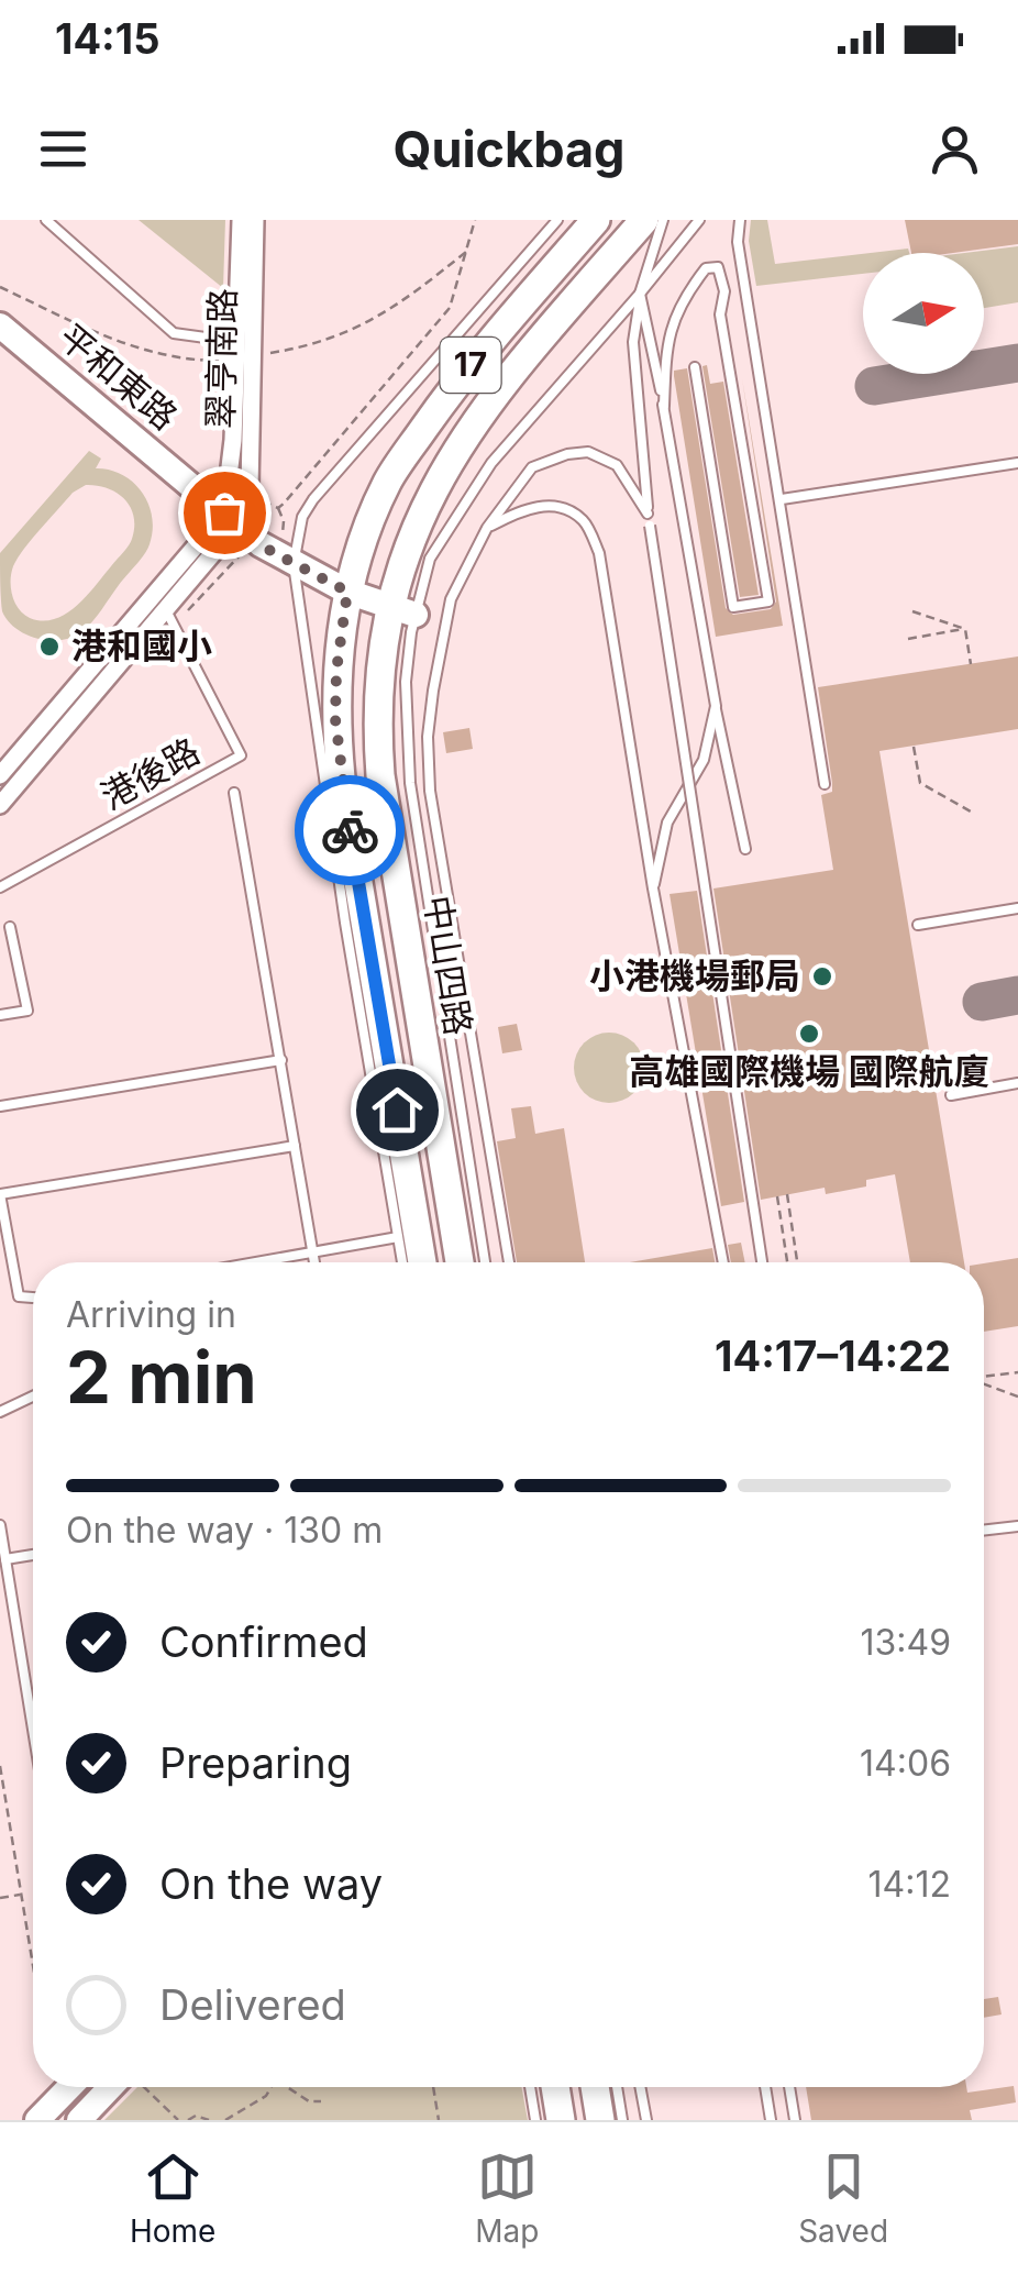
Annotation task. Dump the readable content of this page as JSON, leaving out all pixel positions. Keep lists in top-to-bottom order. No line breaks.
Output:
{"streets":{"main road":["17","中山四路"],"street":["翠亨南路","平和東路"],"lane":["港後路"]},"crossings":[["翠亨南路","平和東路"],["翠亨南路","港後路"],["平和東路","中山四路"]],"places":["港和國小","小港機場郵局","高雄國際機場 國際航廈"],"north":"right","page":{"status":"14:15","header":"Quickbag","heading":["2 min","Arriving in","14:17–14:22"],"bar":"On the way · 130 m","list":[["Confirmed","13:49"],["Preparing","14:06"],["On the way","14:12"],"Delivered"],"tabs":["Home","Map","Saved"]}}
